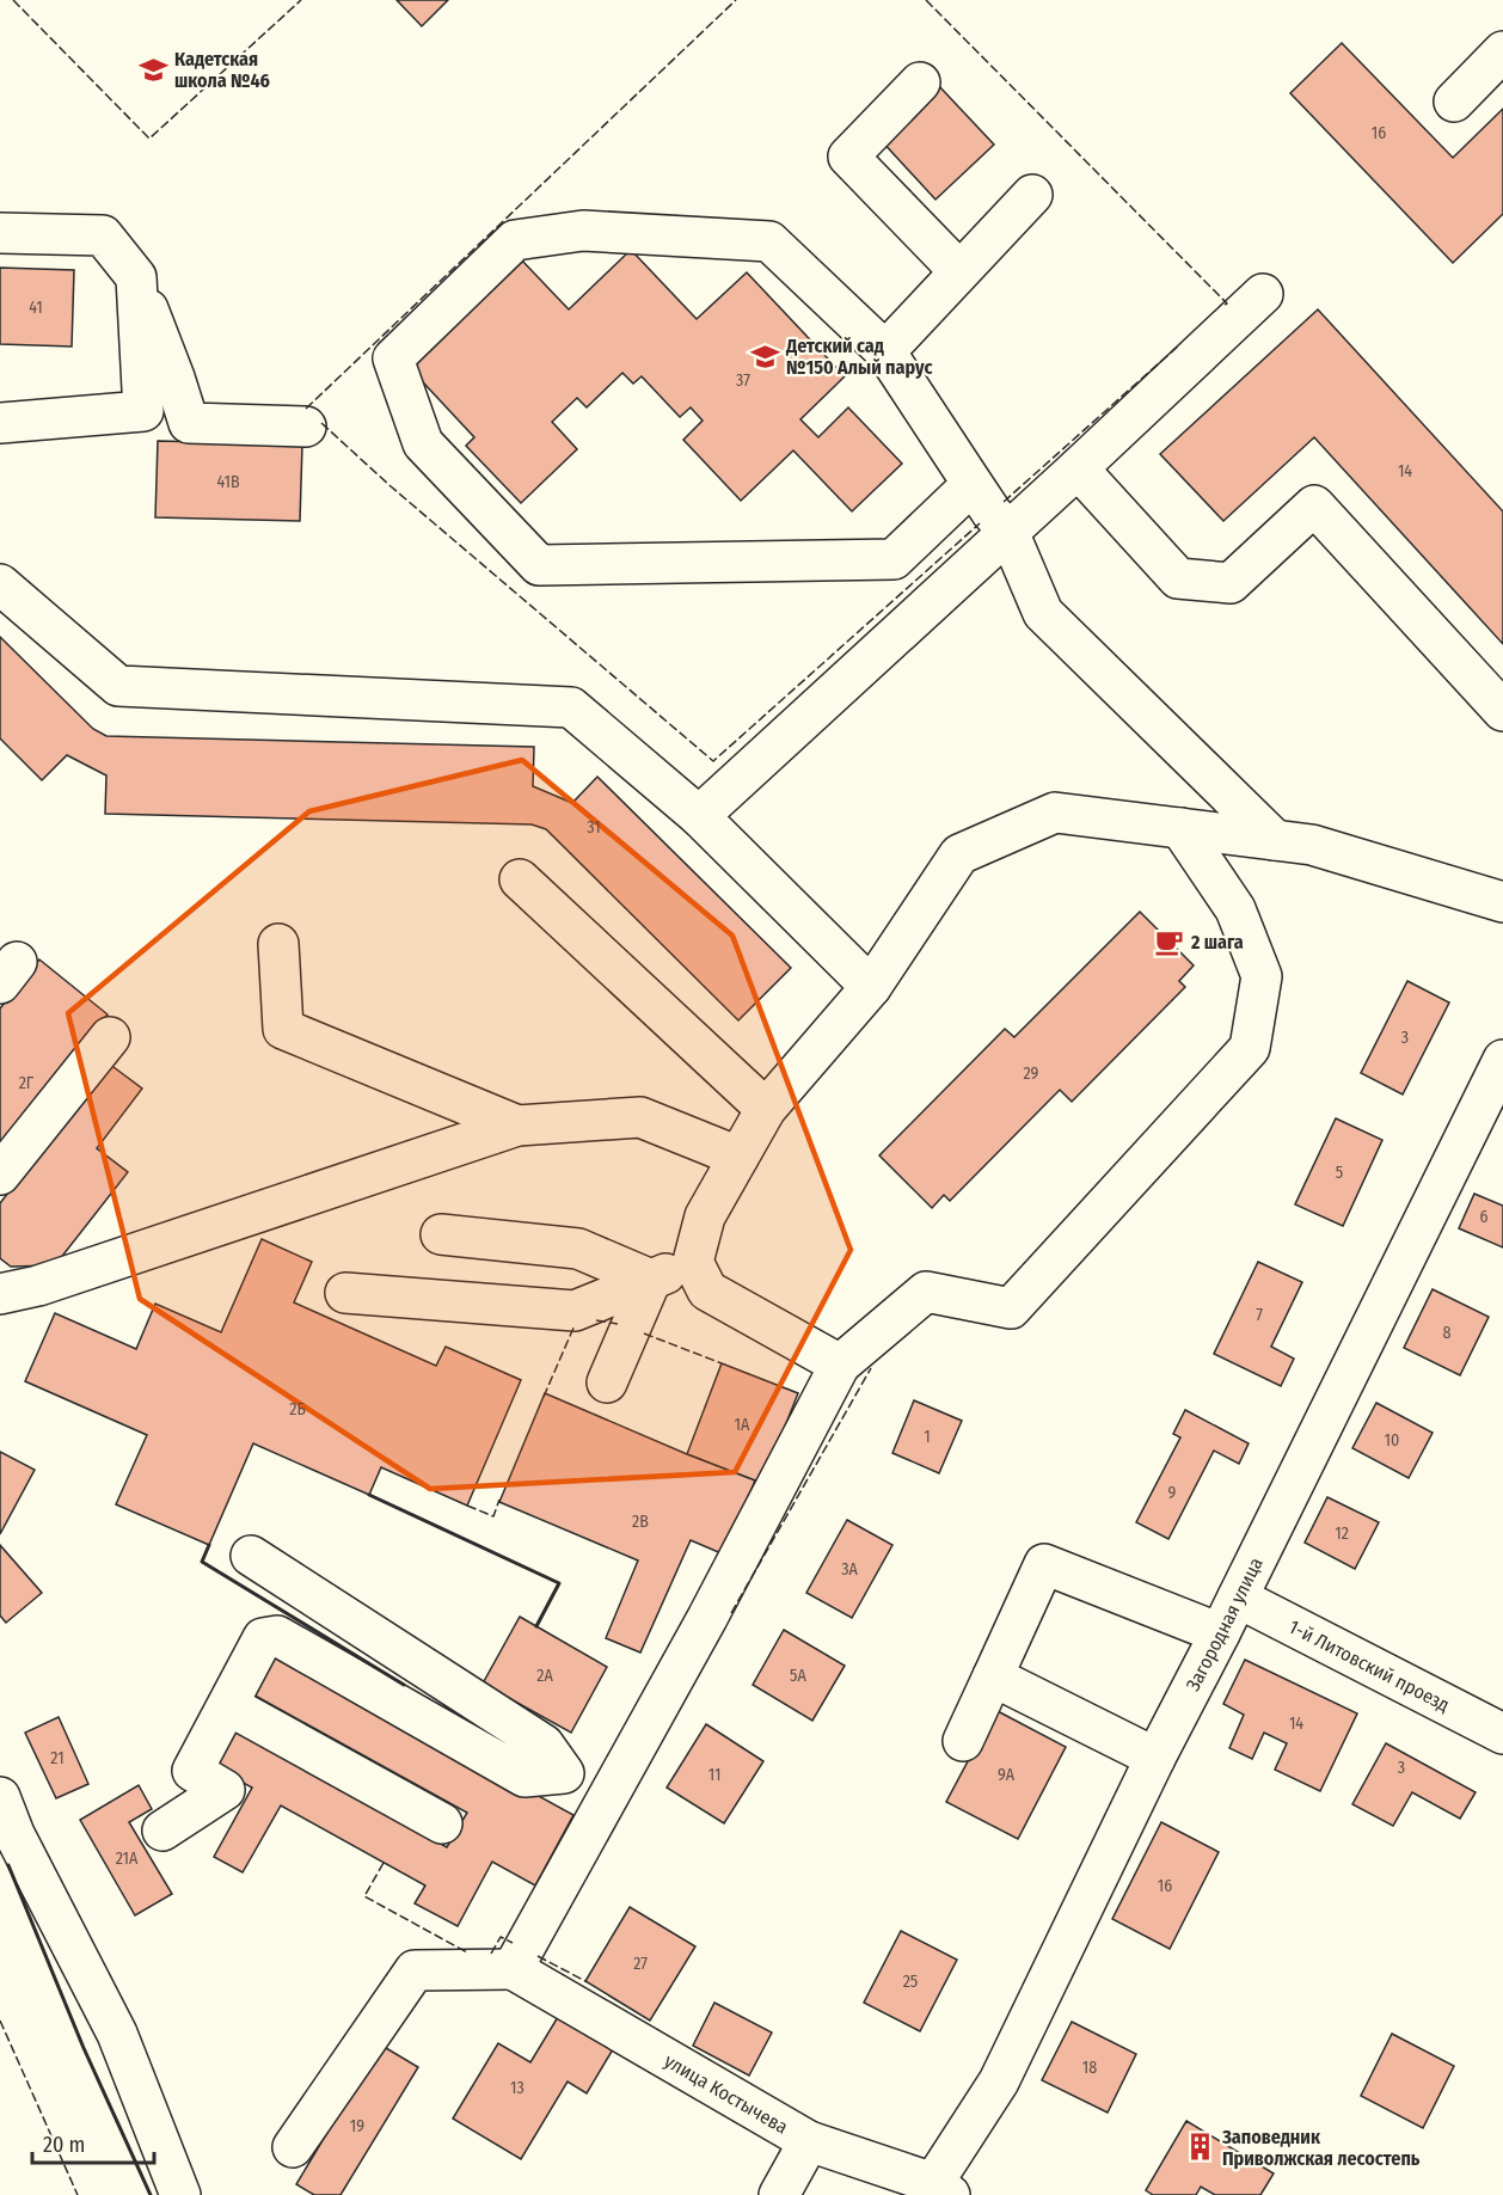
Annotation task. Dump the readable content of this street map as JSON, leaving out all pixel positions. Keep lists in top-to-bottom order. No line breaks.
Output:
{"streets":{"street":["Загородная улица","1-й Литовский проезд","улица Костычева"]},"crossings":[["Загородная улица","1-й Литовский проезд"],["Загородная улица","улица Костычева"]],"places":{"school or university":["Кадетская школа №46","Детский сад №150 Алый парус"],"cafe":["2 шага"],"building":["Заповедник Приволжская лесостепь"]},"house_numbers":["16","41","37","14","41В","31","3","29","2Г","5","6","7","8","2Б","1А","1","10","9","2В","12","3А","2А","5А","14","21","3","11","9А","21А","16","27","25","18","13","19"],"scale_bar":"20 m"}
